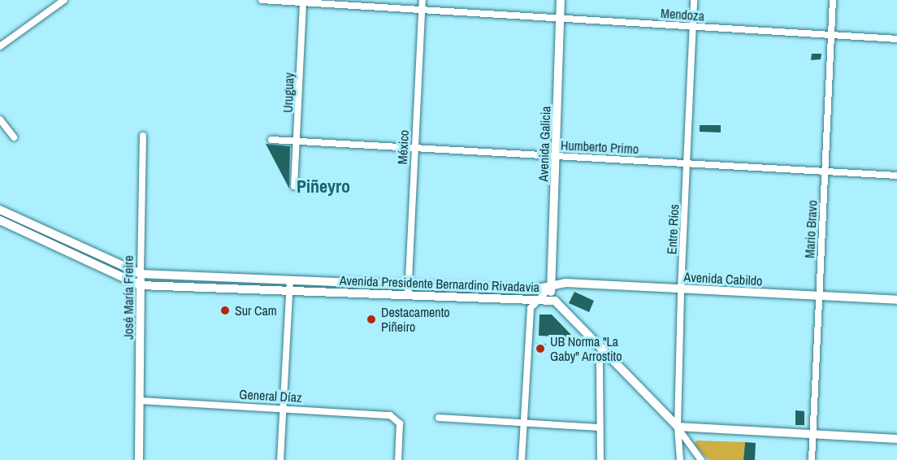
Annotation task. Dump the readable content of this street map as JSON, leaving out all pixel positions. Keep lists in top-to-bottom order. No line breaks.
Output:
{"streets":{"main road":["Avenida Galicia","Avenida Cabildo","Avenida Presidente Bernardino Rivadavia","José María Freire"],"street":["Mendoza","Uruguay","México","Humberto Primo","Entre Ríos","Mario Bravo","General Díaz"]},"crossings":[["Mendoza","Uruguay"],["Mendoza","Avenida Galicia"],["Mendoza","México"],["Mendoza","Entre Ríos"],["Mendoza","Mario Bravo"],["Uruguay","Humberto Primo"],["Avenida Galicia","Humberto Primo"],["Avenida Galicia","Avenida Cabildo"],["Avenida Galicia","Avenida Presidente Bernardino Rivadavia"],["México","Humberto Primo"],["México","Avenida Presidente Bernardino Rivadavia"],["Humberto Primo","Entre Ríos"],["Humberto Primo","Mario Bravo"],["Entre Ríos","Avenida Cabildo"],["Entre Ríos","Avenida Presidente Bernardino Rivadavia"],["Mario Bravo","Avenida Cabildo"],["Avenida Cabildo","Avenida Presidente Bernardino Rivadavia"],["Avenida Presidente Bernardino Rivadavia","José María Freire"],["José María Freire","General Díaz"]],"districts":["Piñeyro"],"places":["Sur Cam","Destacamento Piñeiro","UB Norma \"La Gaby\" Arrostito"]}
